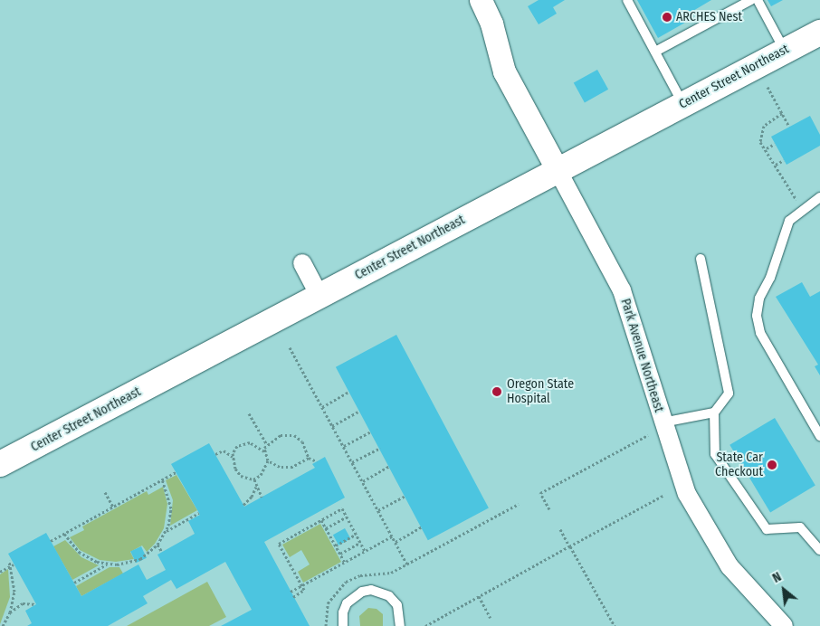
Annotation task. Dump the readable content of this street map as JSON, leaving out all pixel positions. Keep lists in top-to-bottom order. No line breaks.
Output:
{"streets":{"main road":["Center Street Northeast"],"street":["Park Avenue Northeast"]},"crossings":[["Center Street Northeast","Park Avenue Northeast"]],"places":["ARCHES Nest","Oregon State Hospital","State Car Checkout"],"north":"top left"}
